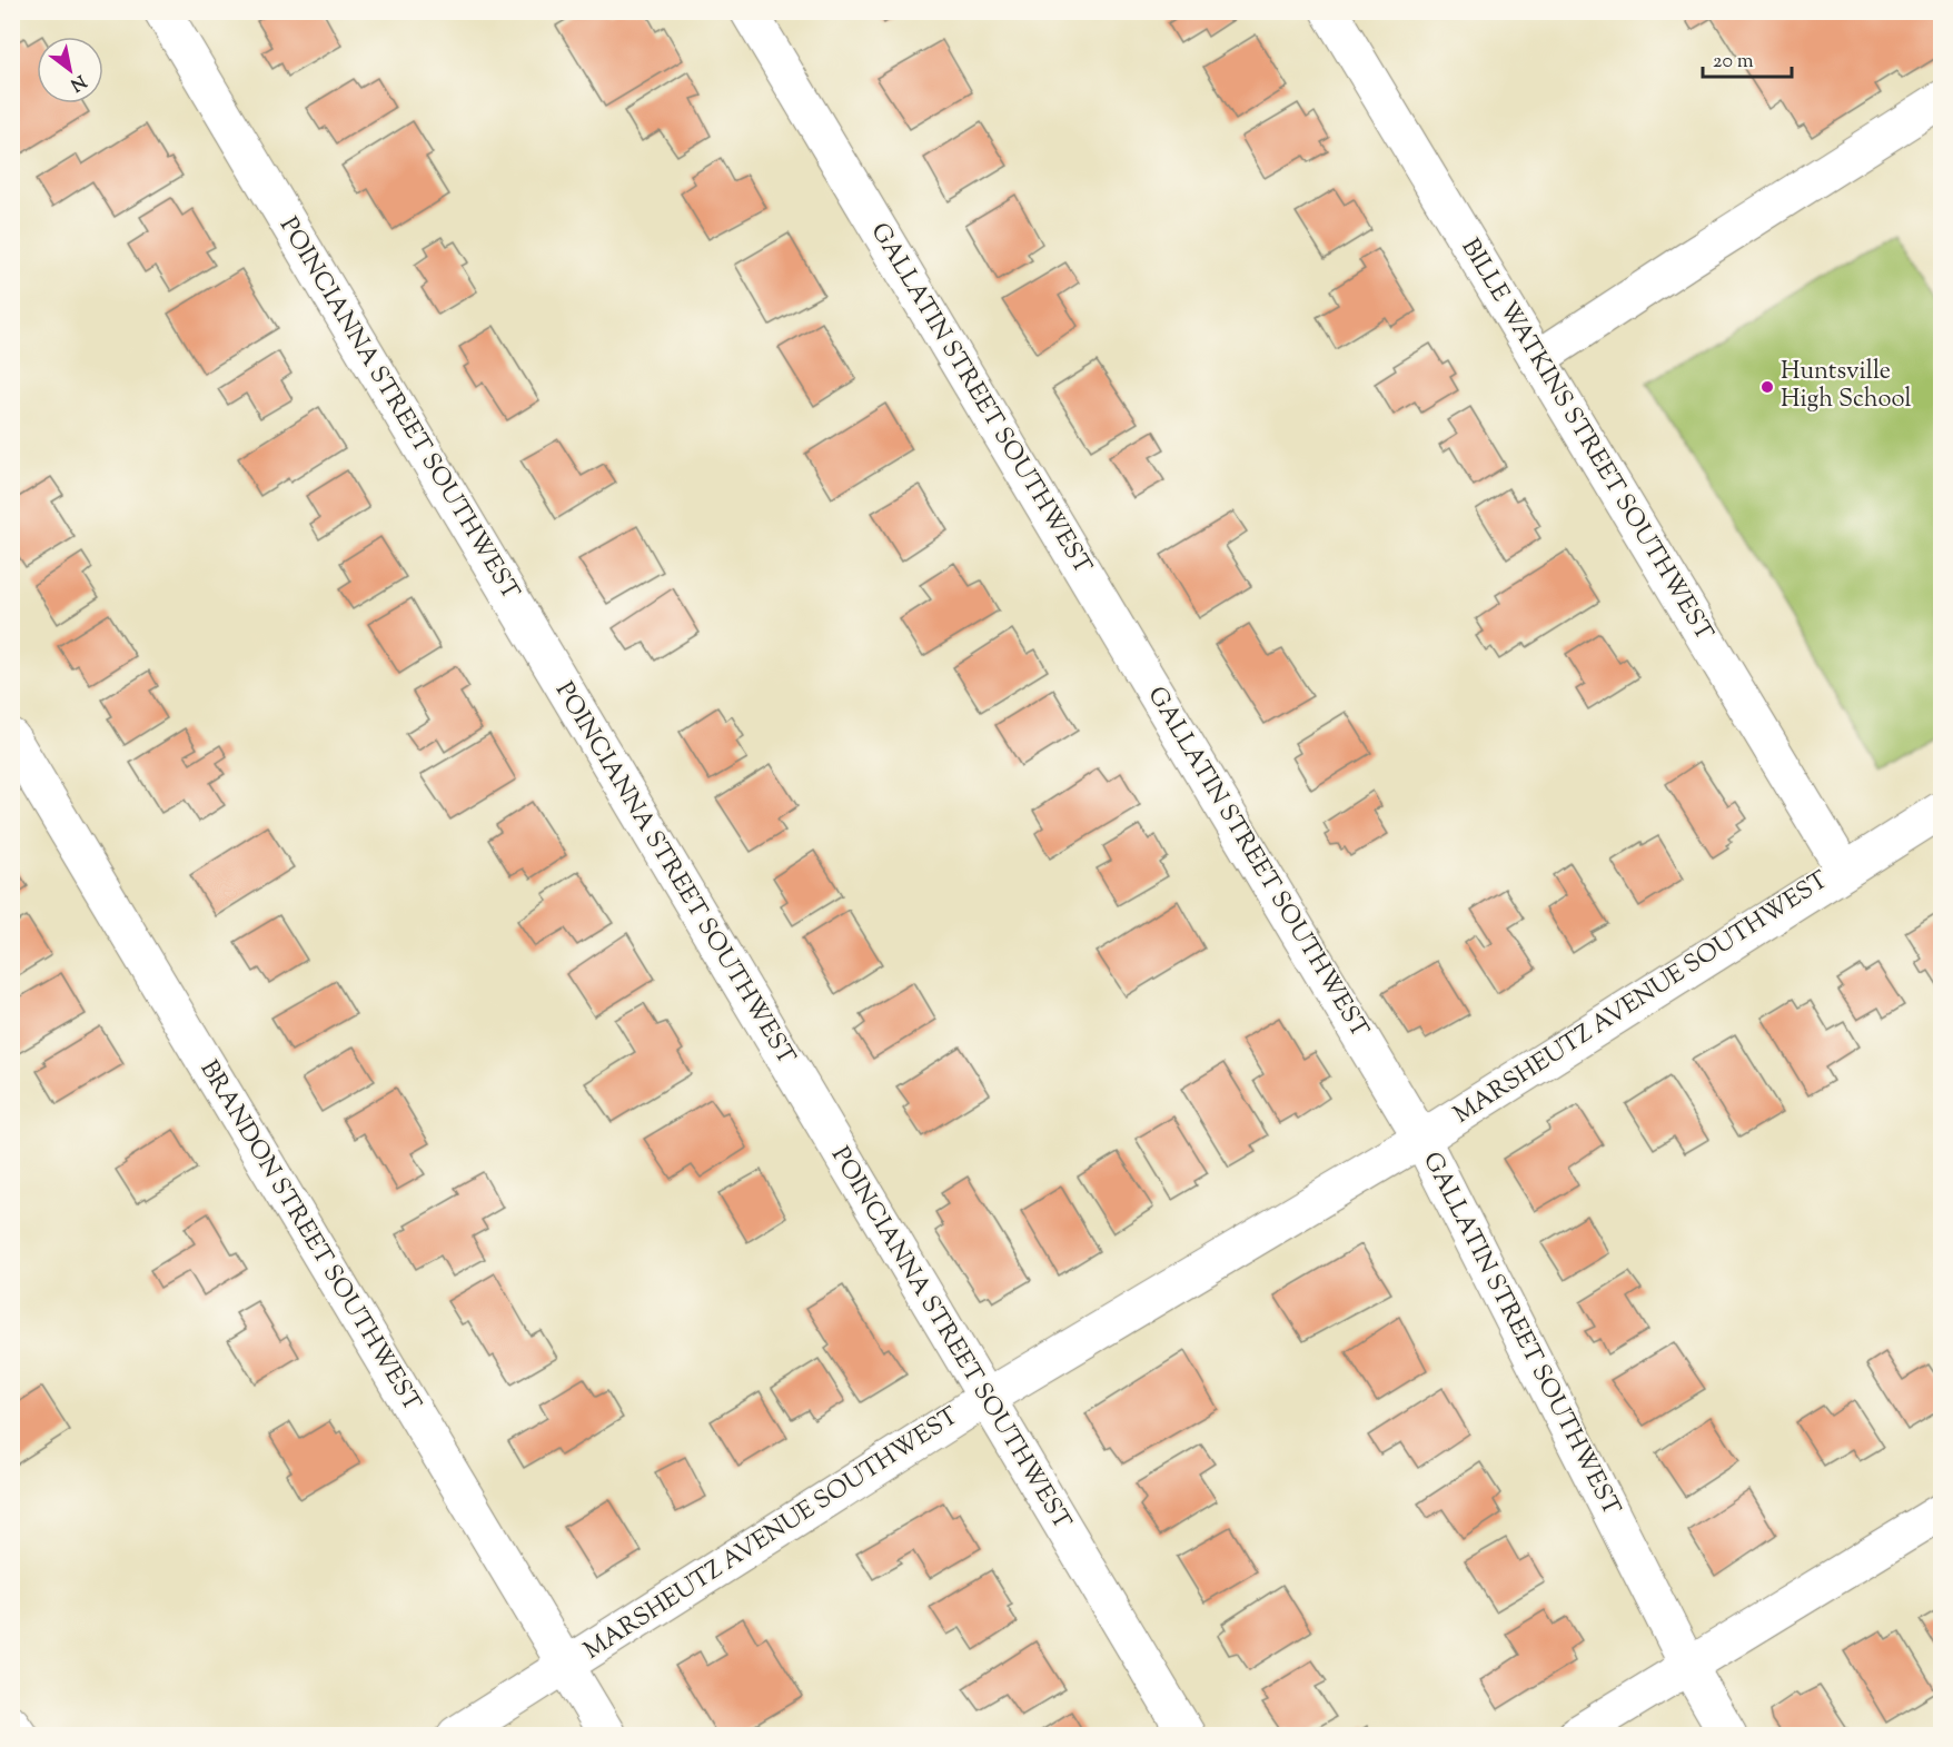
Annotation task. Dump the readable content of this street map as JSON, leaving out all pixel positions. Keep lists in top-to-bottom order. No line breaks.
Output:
{"streets":{"street":["GALLATIN STREET SOUTHWEST","POINCIANNA STREET SOUTHWEST","BILLE WATKINS STREET SOUTHWEST","MARSHEUTZ AVENUE SOUTHWEST","BRANDON STREET SOUTHWEST"]},"crossings":[["GALLATIN STREET SOUTHWEST","MARSHEUTZ AVENUE SOUTHWEST"],["POINCIANNA STREET SOUTHWEST","MARSHEUTZ AVENUE SOUTHWEST"],["BILLE WATKINS STREET SOUTHWEST","MARSHEUTZ AVENUE SOUTHWEST"],["MARSHEUTZ AVENUE SOUTHWEST","BRANDON STREET SOUTHWEST"]],"places":["Huntsville High School"],"scale_bar":"20 m","north":"bottom right"}
